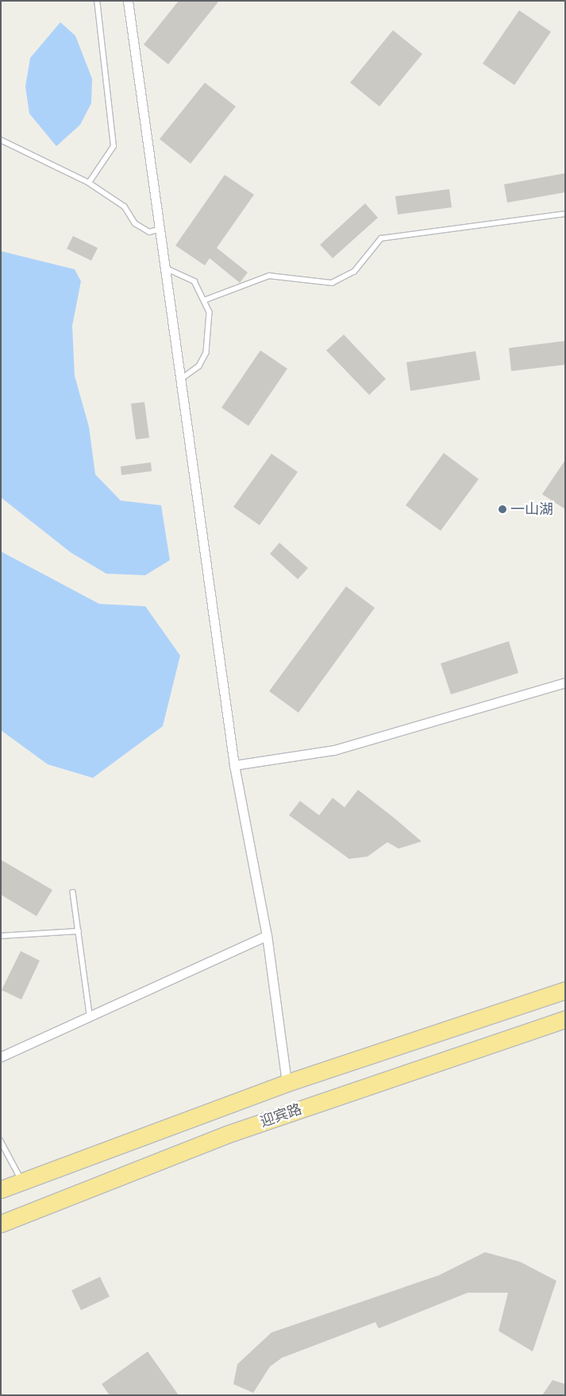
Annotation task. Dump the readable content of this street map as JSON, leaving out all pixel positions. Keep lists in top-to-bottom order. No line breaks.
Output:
{"streets":{"highway":["迎宾路"]},"places":["一山湖"]}
